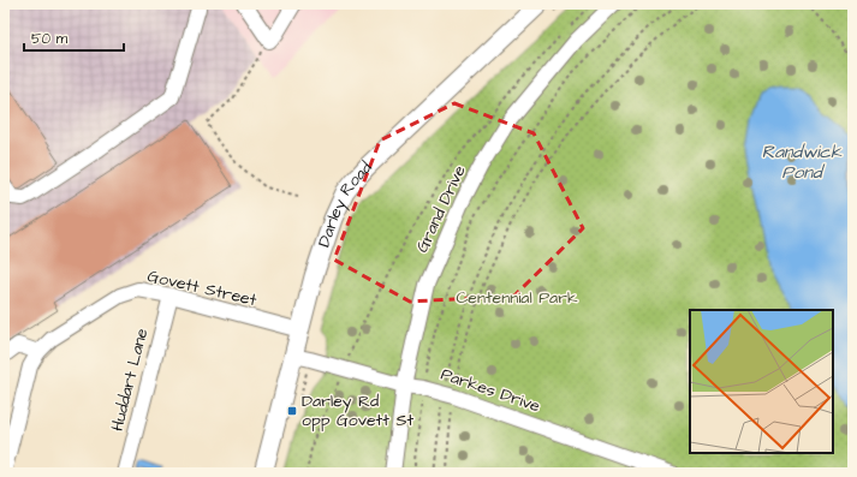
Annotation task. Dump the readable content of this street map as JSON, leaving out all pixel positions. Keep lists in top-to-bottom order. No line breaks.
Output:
{"streets":{"main road":["Darley Road"],"street":["Grand Drive","Govett Street","Huddart Lane","Parkes Drive"]},"crossings":[["Darley Road","Govett Street"],["Darley Road","Parkes Drive"],["Grand Drive","Parkes Drive"],["Govett Street","Huddart Lane"]],"water":["Randwick Pond"],"parks":["Centennial Park"],"places":{"transit":["Darley Rd opp Govett St"]},"scale_bar":"50 m"}
